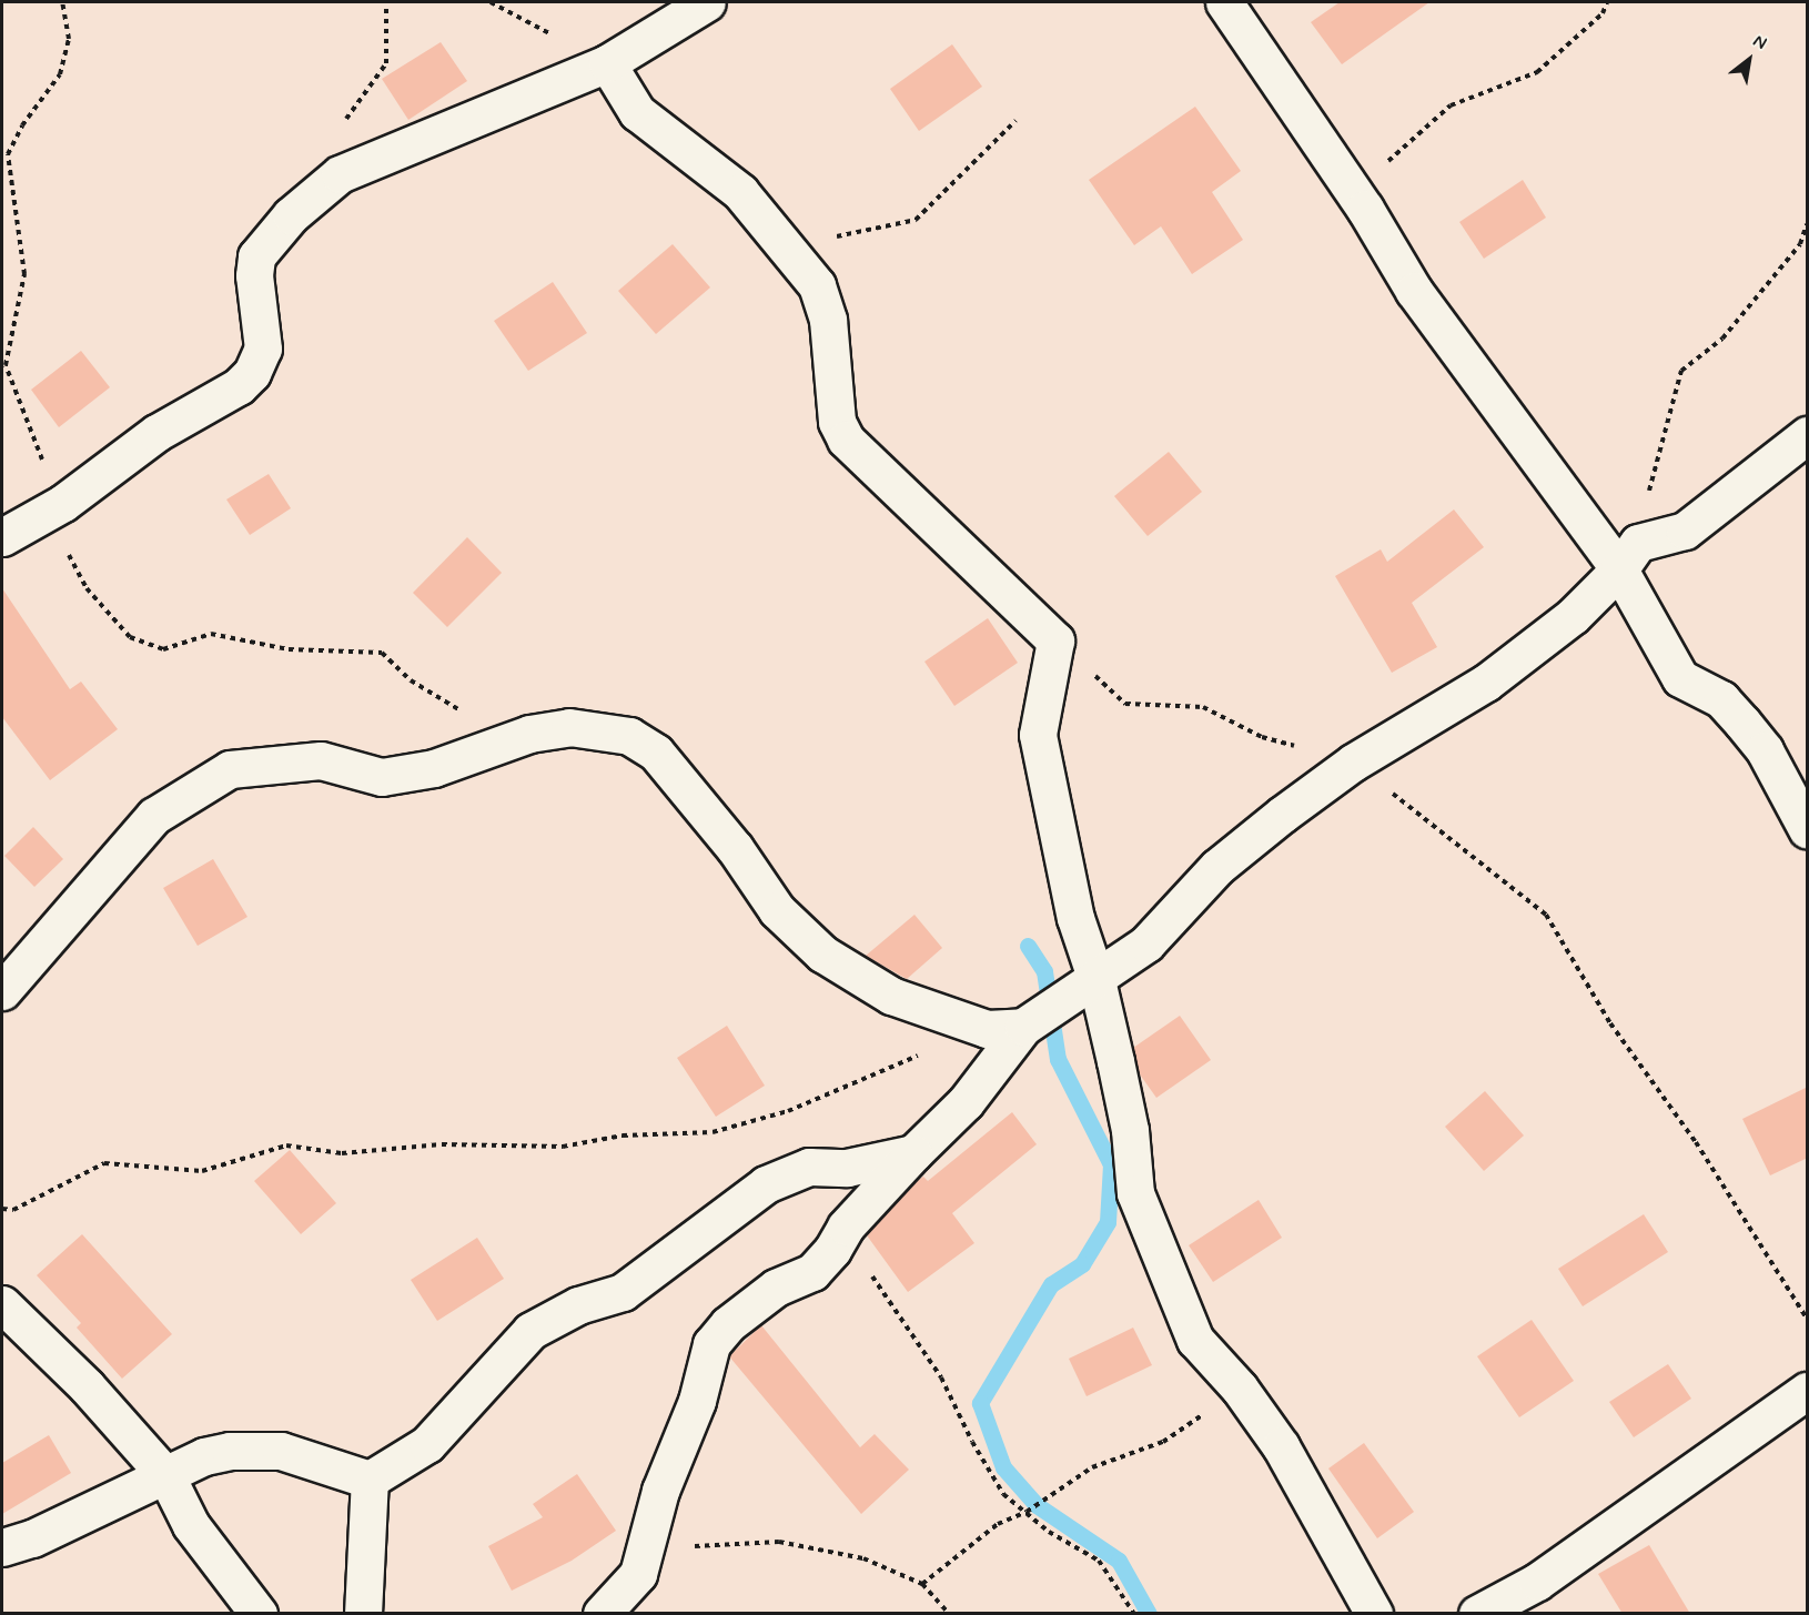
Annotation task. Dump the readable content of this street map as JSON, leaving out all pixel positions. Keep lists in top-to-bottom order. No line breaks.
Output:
{"north":"top right"}
